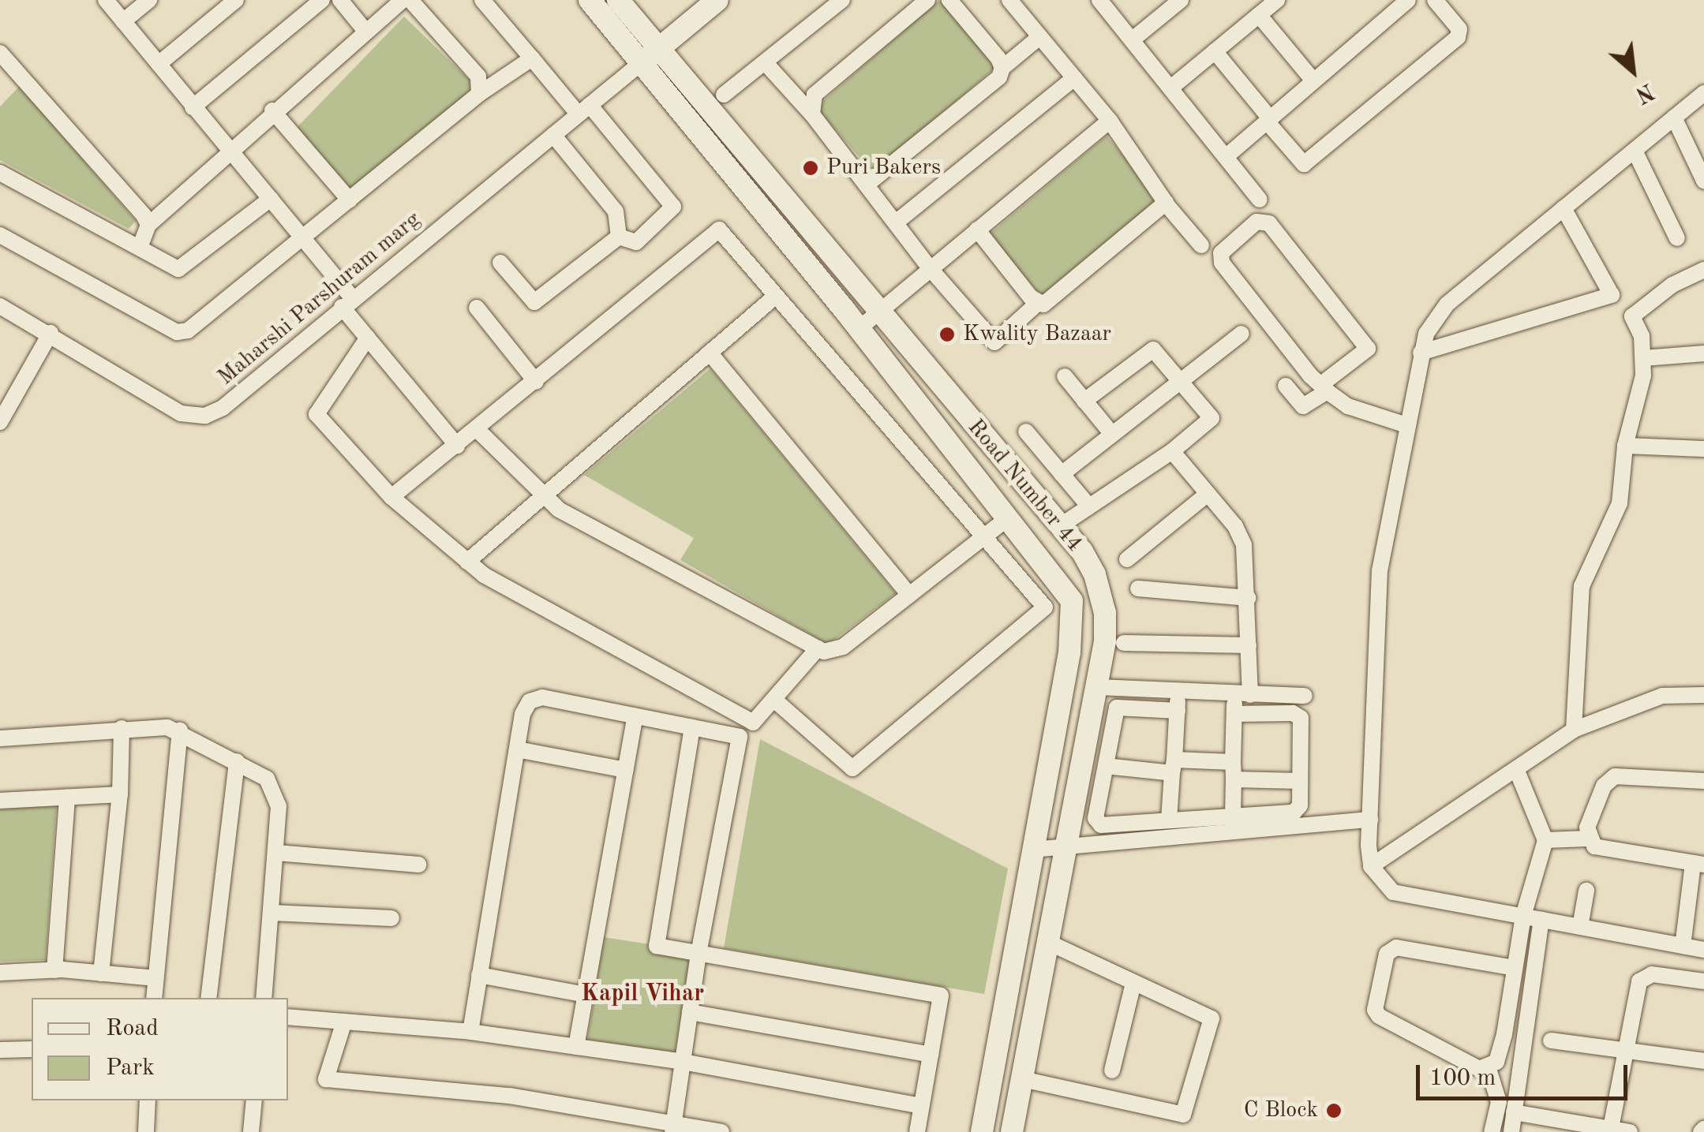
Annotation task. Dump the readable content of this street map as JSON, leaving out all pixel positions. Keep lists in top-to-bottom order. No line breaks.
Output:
{"streets":{"street":["Maharshi Parshuram marg","Road Number 44"]},"crossings":[["Maharshi Parshuram marg","Road Number 44"]],"districts":["Kapil Vihar"],"places":["Puri Bakers","Kwality Bazaar","C Block"],"legend":["Road","Park"],"scale_bar":"100 m","north":"bottom right"}
